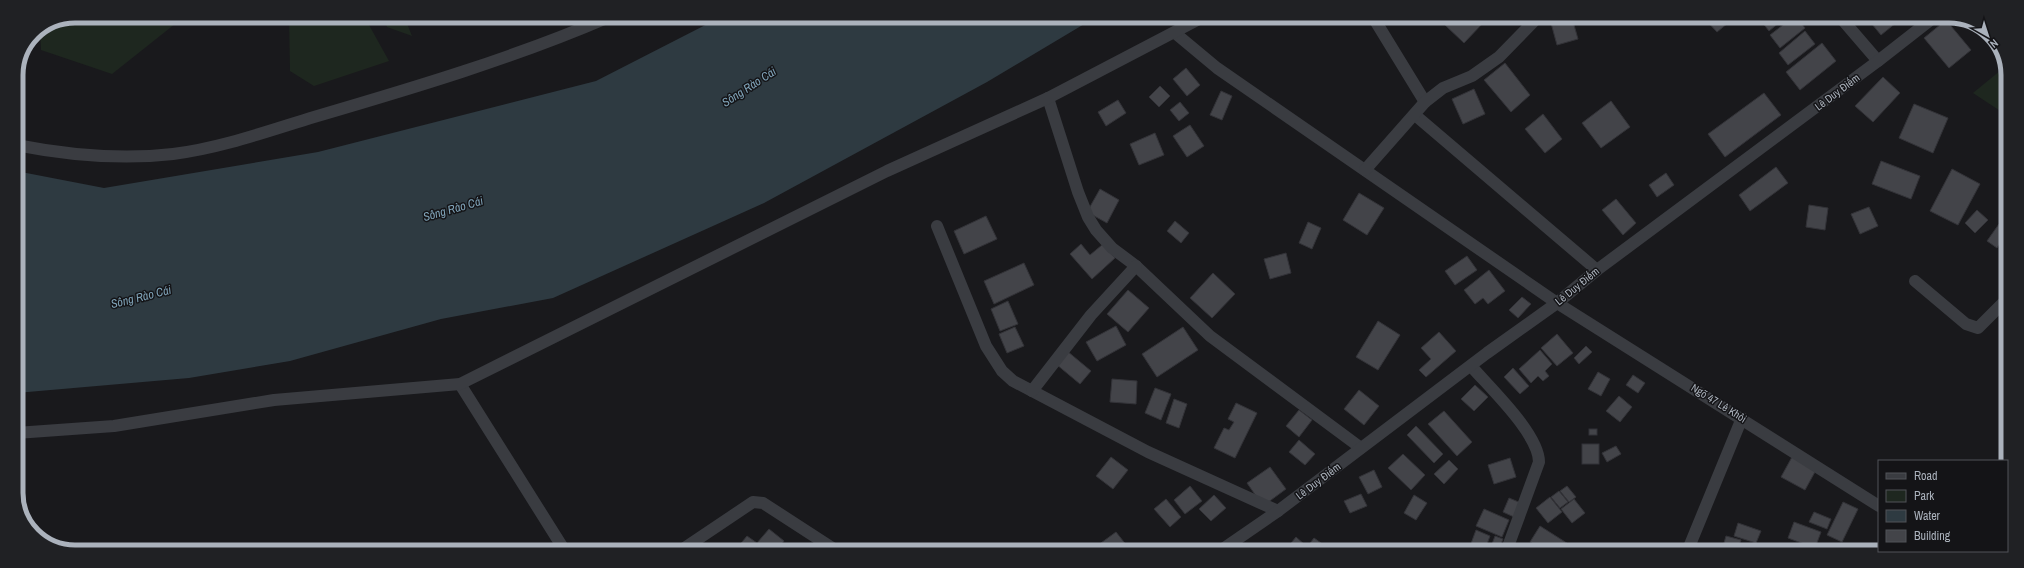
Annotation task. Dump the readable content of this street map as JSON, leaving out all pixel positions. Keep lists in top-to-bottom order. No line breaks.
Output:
{"streets":{"street":["Lê Duy Điếm","Ngõ 47 Lê Khôi"]},"crossings":[["Lê Duy Điếm","Ngõ 47 Lê Khôi"]],"water":["Sông Rào Cái"],"legend":["Road","Park","Water","Building"],"north":"bottom right"}
